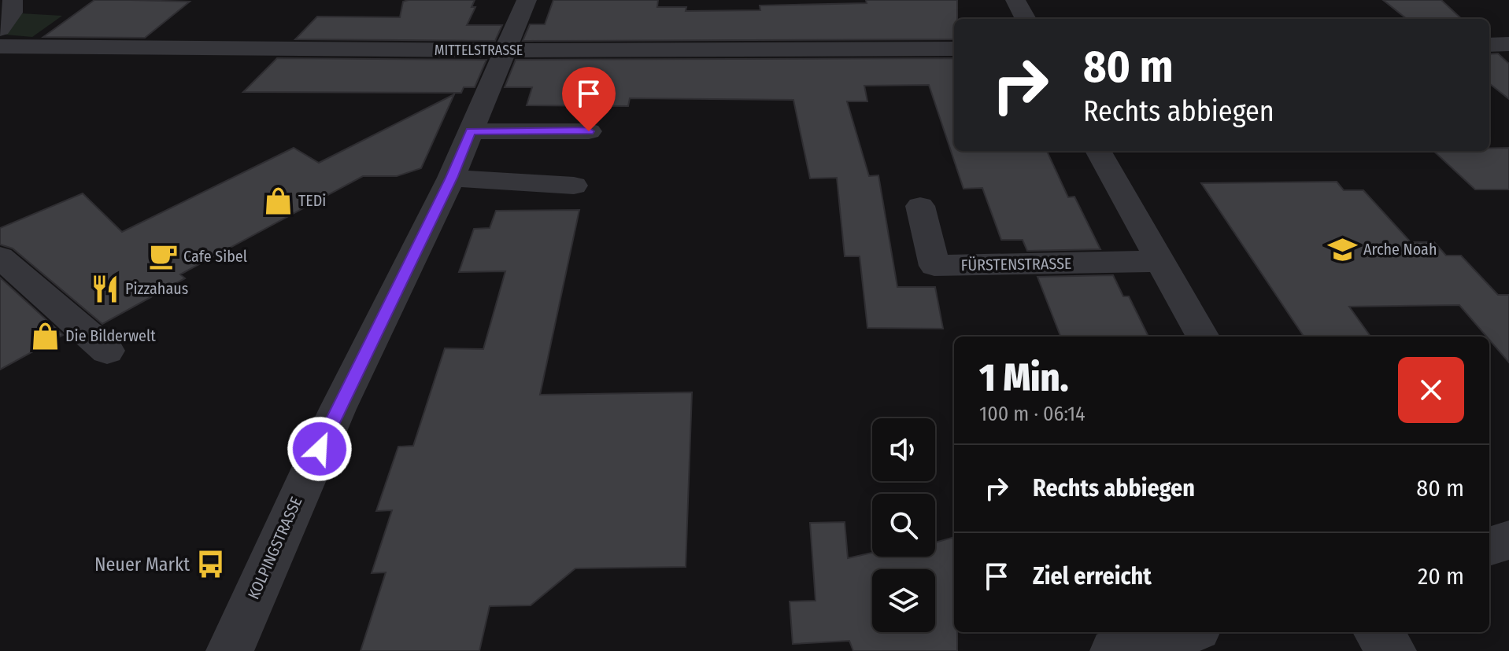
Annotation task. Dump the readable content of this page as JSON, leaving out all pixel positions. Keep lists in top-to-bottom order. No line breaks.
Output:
{"streets":{"street":["MITTELSTRASSE","FÜRSTENSTRASSE","KOLPINGSTRASSE"]},"crossings":[["MITTELSTRASSE","KOLPINGSTRASSE"]],"places":{"shop":["TEDi","Die Bilderwelt"],"school or university":["Arche Noah"],"cafe":["Cafe Sibel"],"restaurant":["Pizzahaus"],"bus stop":["Neuer Markt"]},"page":{"turn":["80 m","Rechts abbiegen"],"heading":["1 Min.","100 m · 06:14"],"list":[{"name":"Rechts abbiegen","value":"80 m"},{"name":"Ziel erreicht","value":"20 m"}]}}
